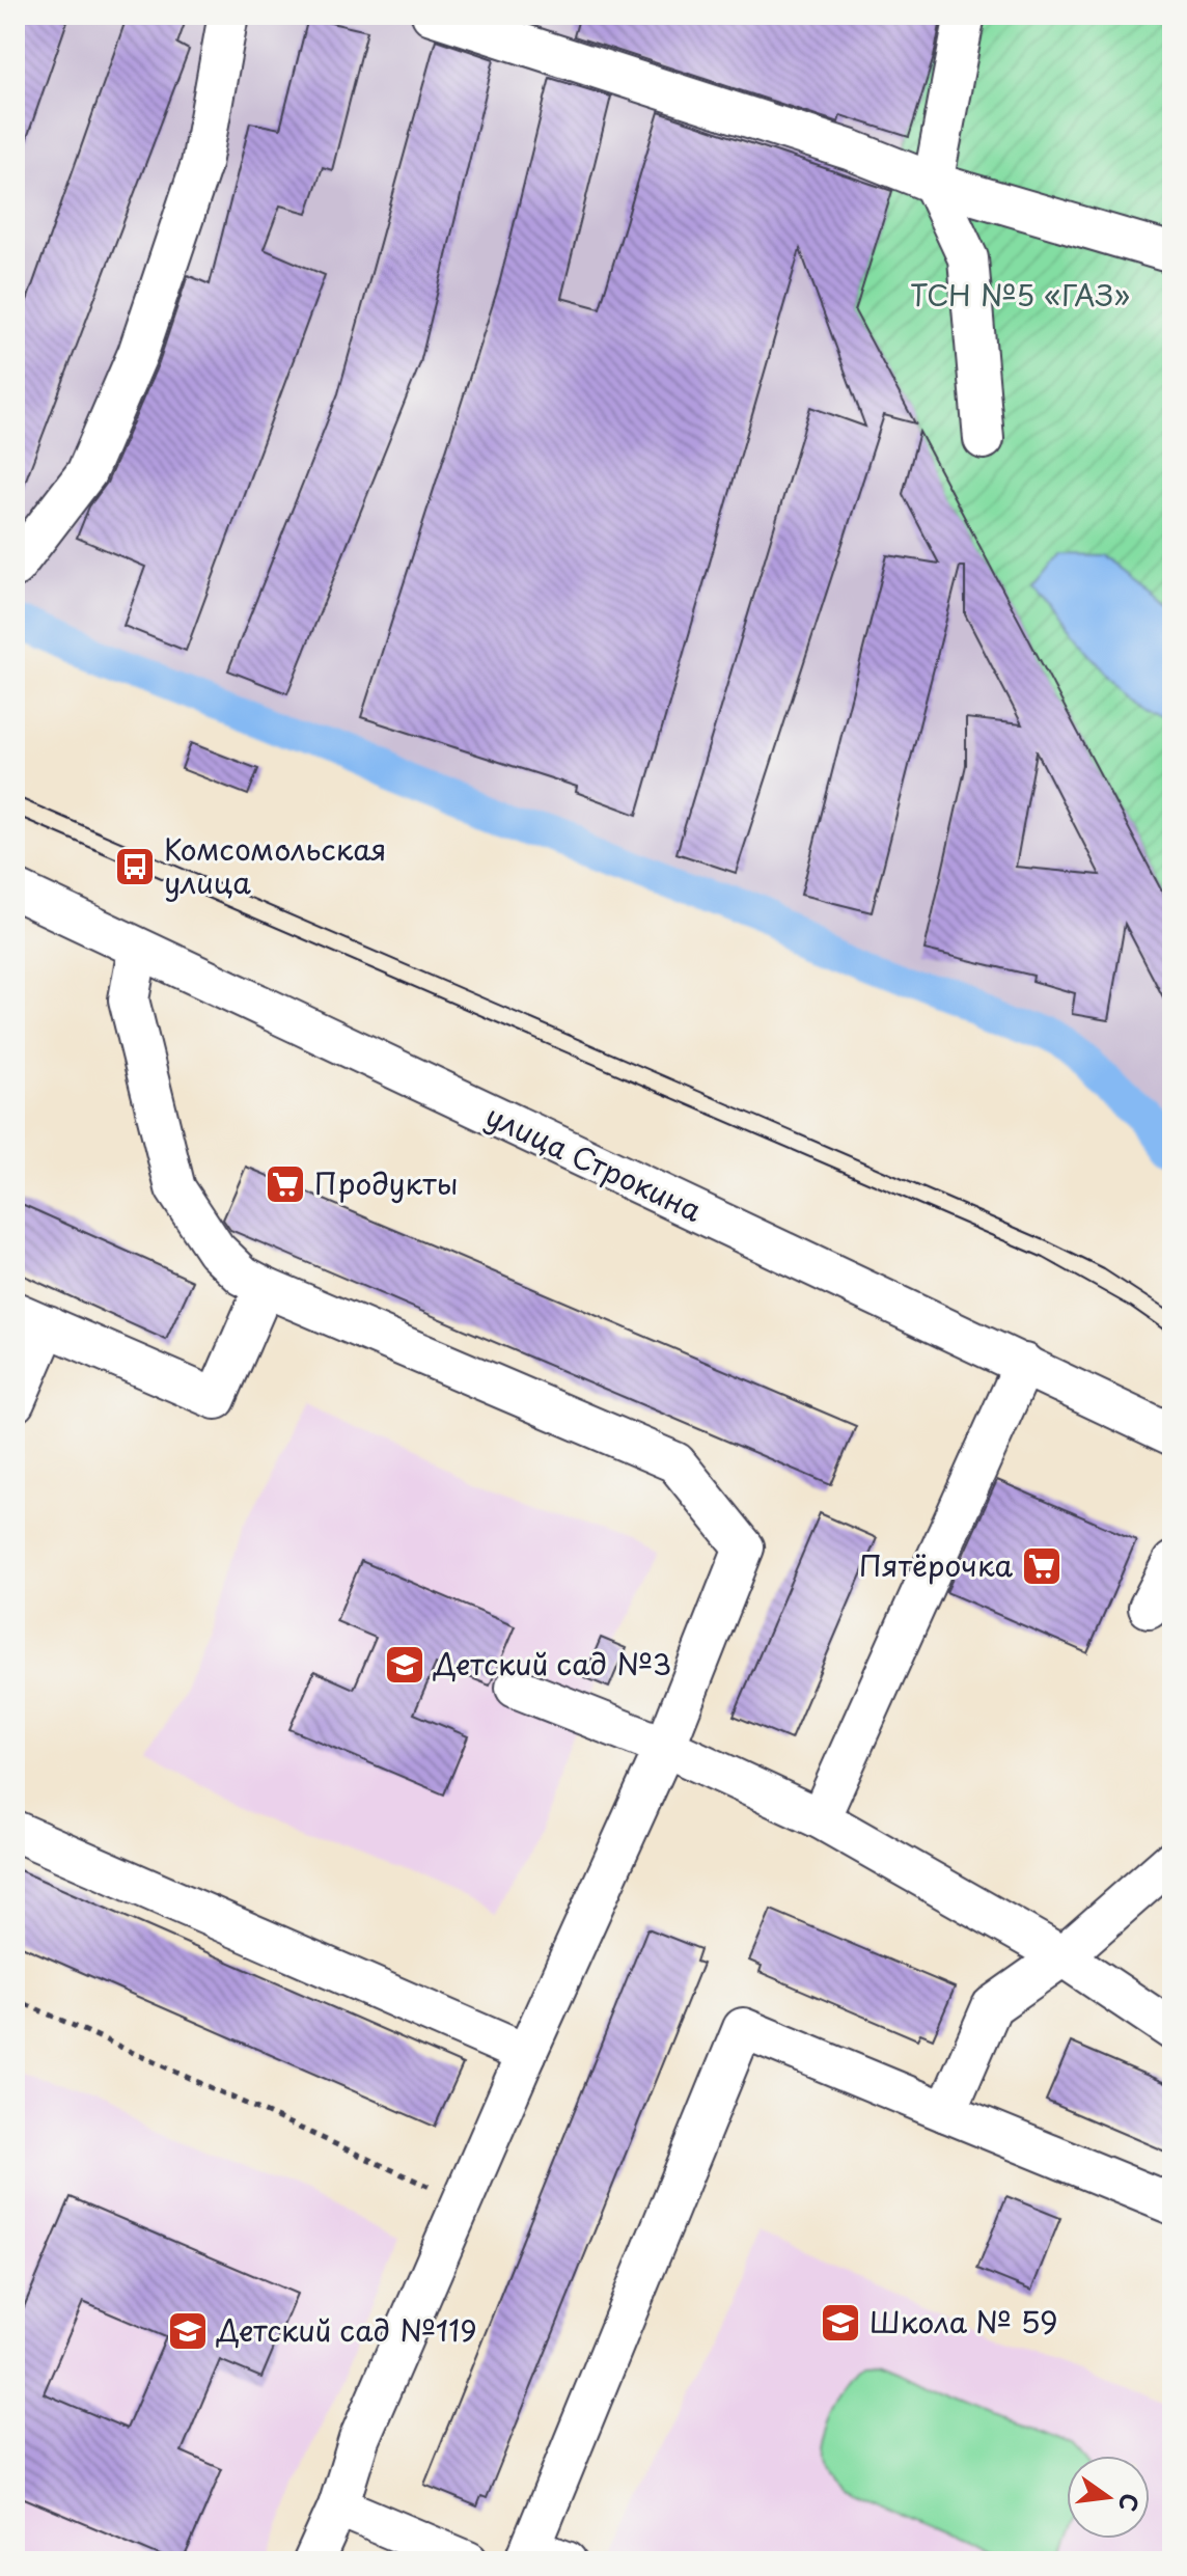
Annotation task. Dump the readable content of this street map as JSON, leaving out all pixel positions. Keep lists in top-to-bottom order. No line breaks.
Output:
{"streets":{"street":["улица Строкина"]},"parks":["ТСН №5 «ГАЗ»"],"places":{"bus stop":["Комсомольская улица"],"supermarket":["Продукты","Пятёрочка"],"school or university":["Детский сад №3","Школа № 59","Детский сад №119"]},"north":"right"}
